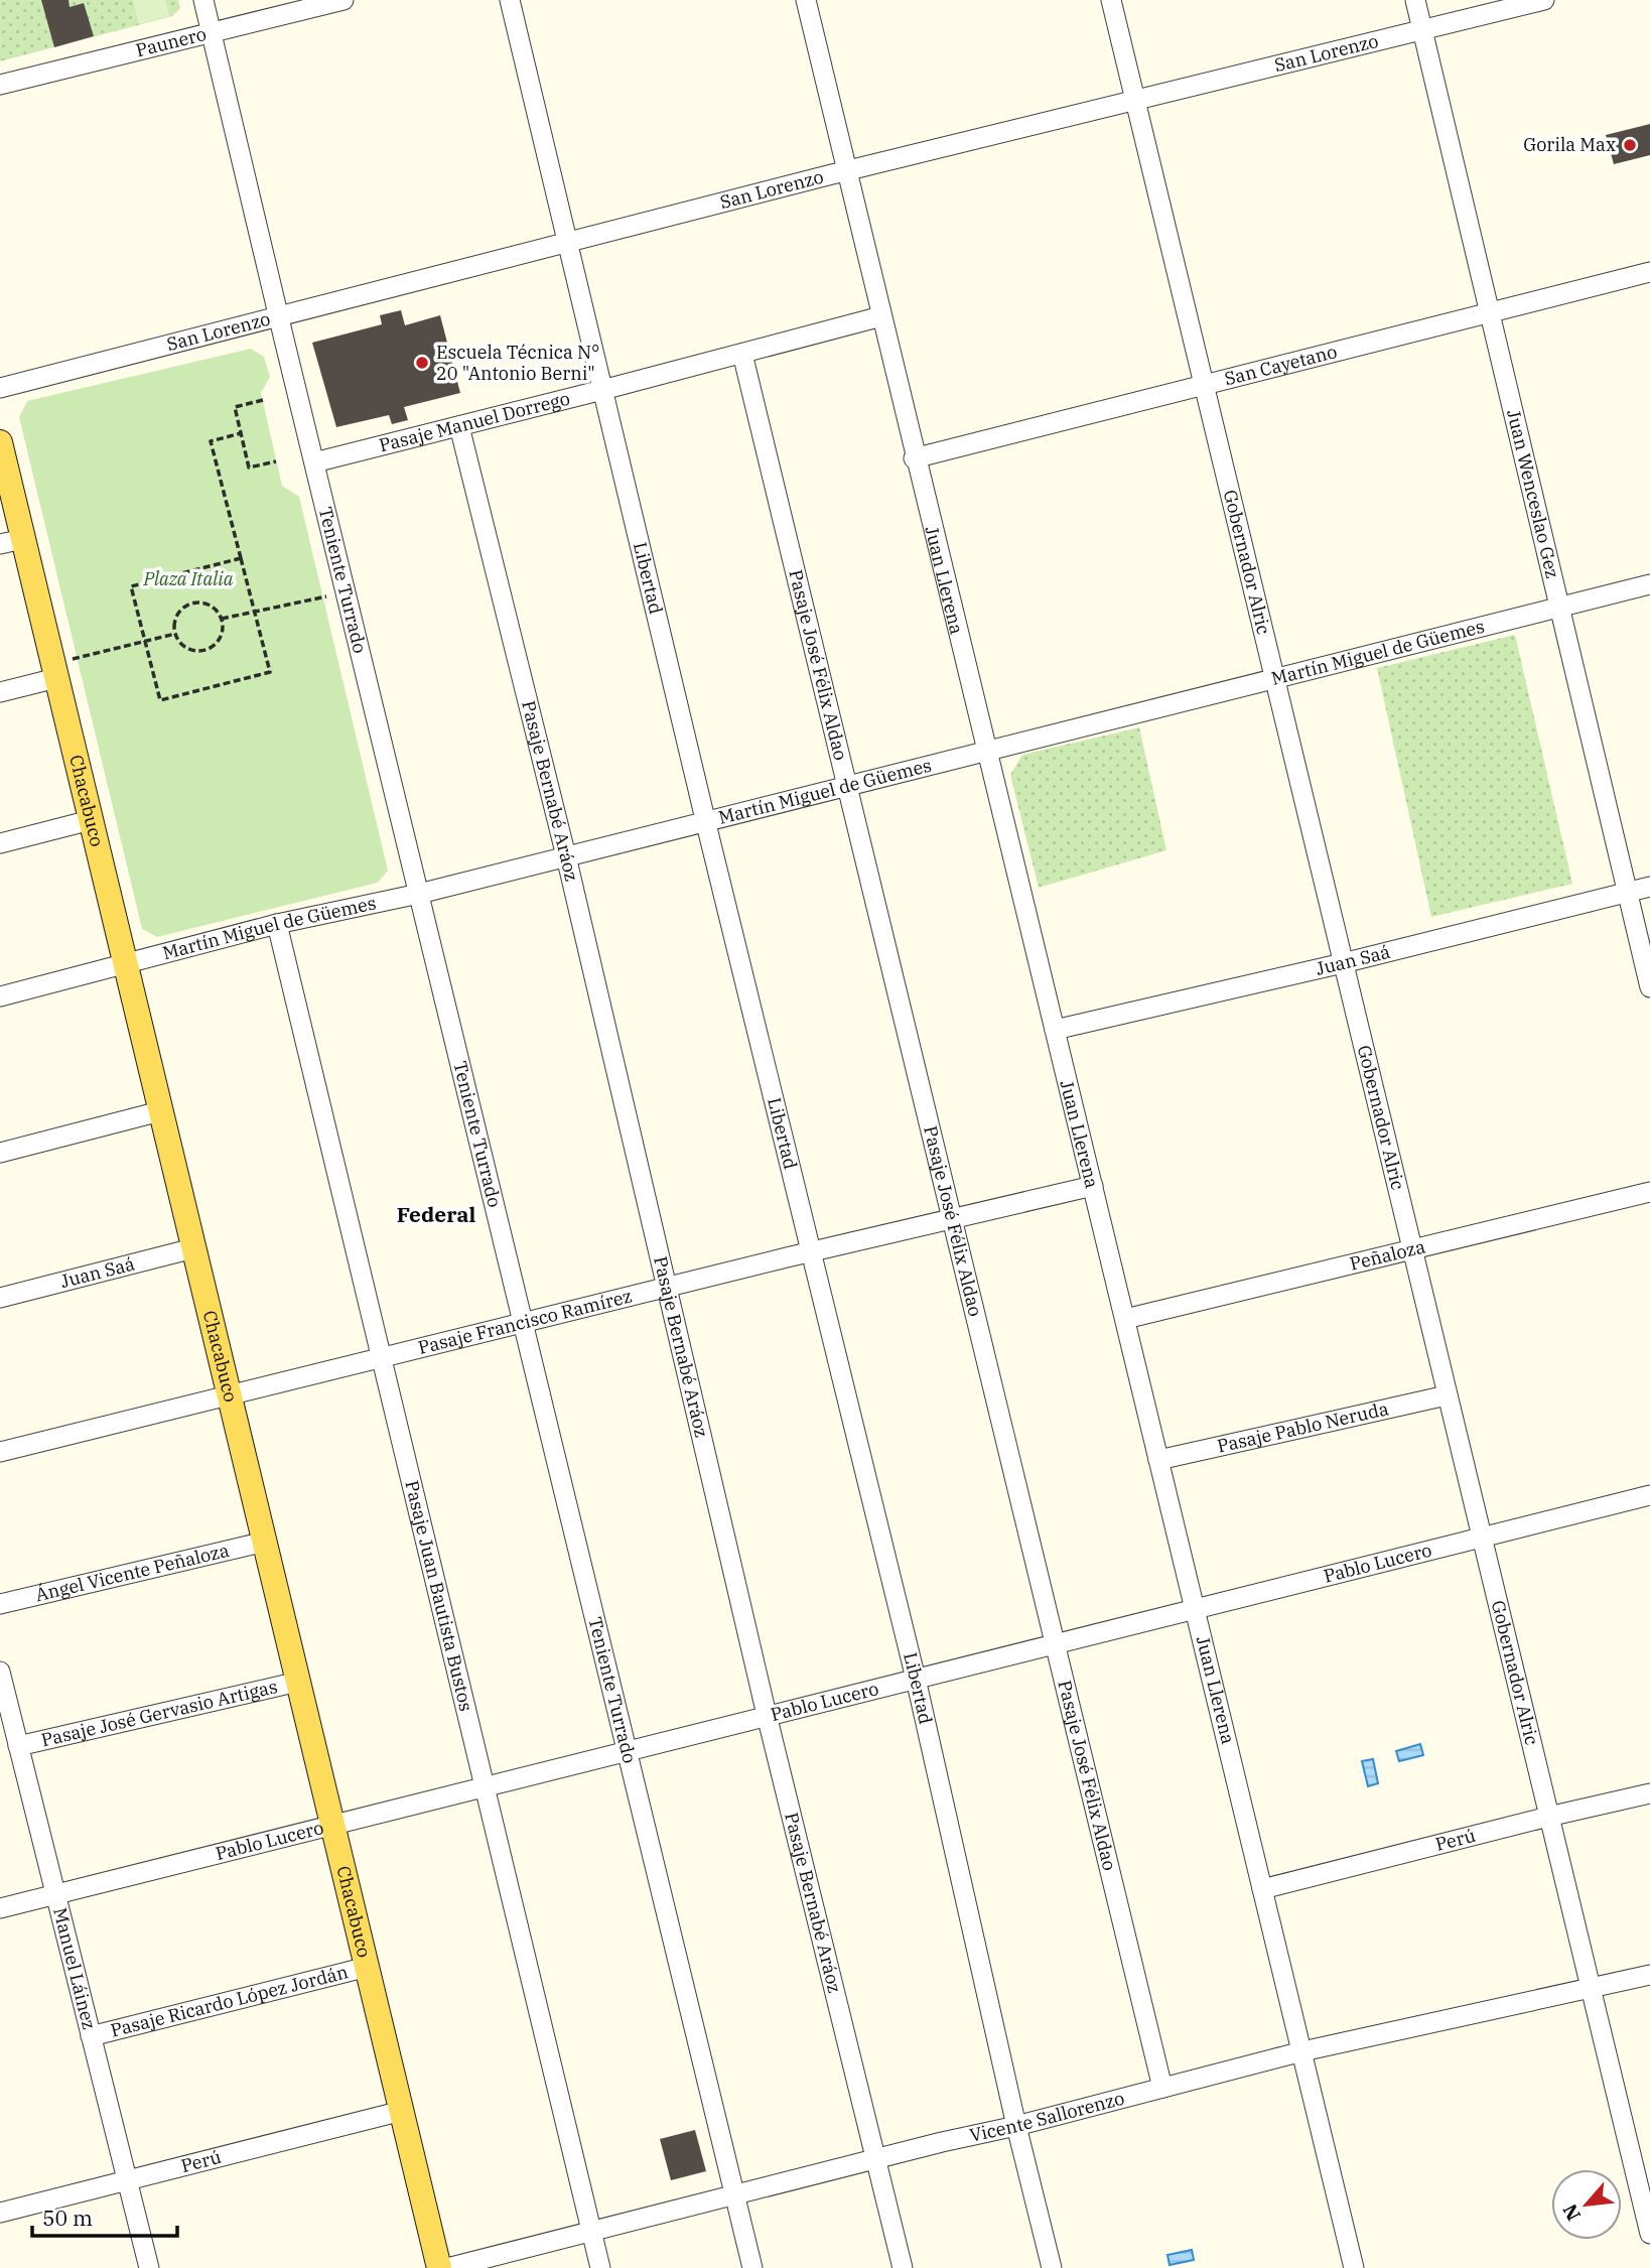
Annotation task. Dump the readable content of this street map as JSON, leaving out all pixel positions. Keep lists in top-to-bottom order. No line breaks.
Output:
{"streets":{"main road":["Chacabuco"],"street":["Paunero","San Lorenzo","San Cayetano","Pasaje Manuel Dorrego","Juan Wenceslao Gez","Gobernador Alric","Libertad","Teniente Turrado","Juan Llerena","Martín Miguel de Güemes","Pasaje José Félix Aldao","Pasaje Bernabé Aráoz","Juan Saá","Peñaloza","Pasaje Francisco Ramírez","Pasaje Pablo Neruda","Pablo Lucero","Ángel Vicente Peñaloza","Pasaje Juan Bautista Bustos","Pasaje José Gervasio Artigas","Perú","Manuel Láinez","Pasaje Ricardo López Jordán","Vicente Sallorenzo"]},"crossings":[["Paunero","Teniente Turrado"],["San Lorenzo","Juan Wenceslao Gez"],["San Lorenzo","Gobernador Alric"],["San Lorenzo","Libertad"],["San Lorenzo","Teniente Turrado"],["San Lorenzo","Juan Llerena"],["San Cayetano","Juan Wenceslao Gez"],["San Cayetano","Gobernador Alric"],["San Cayetano","Juan Llerena"],["Pasaje Manuel Dorrego","Libertad"],["Pasaje Manuel Dorrego","Teniente Turrado"],["Pasaje Manuel Dorrego","Juan Llerena"],["Pasaje Manuel Dorrego","Pasaje José Félix Aldao"],["Pasaje Manuel Dorrego","Pasaje Bernabé Aráoz"],["Juan Wenceslao Gez","Martín Miguel de Güemes"],["Juan Wenceslao Gez","Juan Saá"],["Gobernador Alric","Martín Miguel de Güemes"],["Gobernador Alric","Juan Saá"],["Gobernador Alric","Peñaloza"],["Gobernador Alric","Pasaje Pablo Neruda"],["Gobernador Alric","Pablo Lucero"],["Gobernador Alric","Perú"],["Gobernador Alric","Vicente Sallorenzo"],["Libertad","Martín Miguel de Güemes"],["Libertad","Pasaje Francisco Ramírez"],["Libertad","Pablo Lucero"],["Libertad","Vicente Sallorenzo"],["Teniente Turrado","Martín Miguel de Güemes"],["Teniente Turrado","Pasaje Francisco Ramírez"],["Teniente Turrado","Pablo Lucero"],["Teniente Turrado","Vicente Sallorenzo"],["Juan Llerena","Martín Miguel de Güemes"],["Juan Llerena","Juan Saá"],["Juan Llerena","Peñaloza"],["Juan Llerena","Pasaje Francisco Ramírez"],["Juan Llerena","Pasaje Pablo Neruda"],["Juan Llerena","Pablo Lucero"],["Juan Llerena","Perú"],["Juan Llerena","Vicente Sallorenzo"],["Martín Miguel de Güemes","Pasaje José Félix Aldao"],["Martín Miguel de Güemes","Pasaje Bernabé Aráoz"],["Martín Miguel de Güemes","Chacabuco"],["Martín Miguel de Güemes","Pasaje Juan Bautista Bustos"],["Pasaje José Félix Aldao","Pasaje Francisco Ramírez"],["Pasaje José Félix Aldao","Pablo Lucero"],["Pasaje José Félix Aldao","Vicente Sallorenzo"],["Pasaje Bernabé Aráoz","Pasaje Francisco Ramírez"],["Pasaje Bernabé Aráoz","Pablo Lucero"],["Pasaje Bernabé Aráoz","Vicente Sallorenzo"],["Chacabuco","Juan Saá"],["Chacabuco","Pasaje Francisco Ramírez"],["Chacabuco","Pablo Lucero"],["Chacabuco","Ángel Vicente Peñaloza"],["Chacabuco","Pasaje José Gervasio Artigas"],["Chacabuco","Perú"],["Chacabuco","Pasaje Ricardo López Jordán"],["Pasaje Francisco Ramírez","Pasaje Juan Bautista Bustos"],["Pablo Lucero","Pasaje Juan Bautista Bustos"],["Pablo Lucero","Manuel Láinez"],["Pasaje Juan Bautista Bustos","Vicente Sallorenzo"],["Pasaje José Gervasio Artigas","Manuel Láinez"],["Perú","Manuel Láinez"],["Manuel Láinez","Pasaje Ricardo López Jordán"]],"districts":["Federal"],"parks":["Plaza Italia"],"places":["Gorila Max","Escuela Técnica N° 20 \"Antonio Berni\""],"scale_bar":"50 m","north":"bottom left"}
